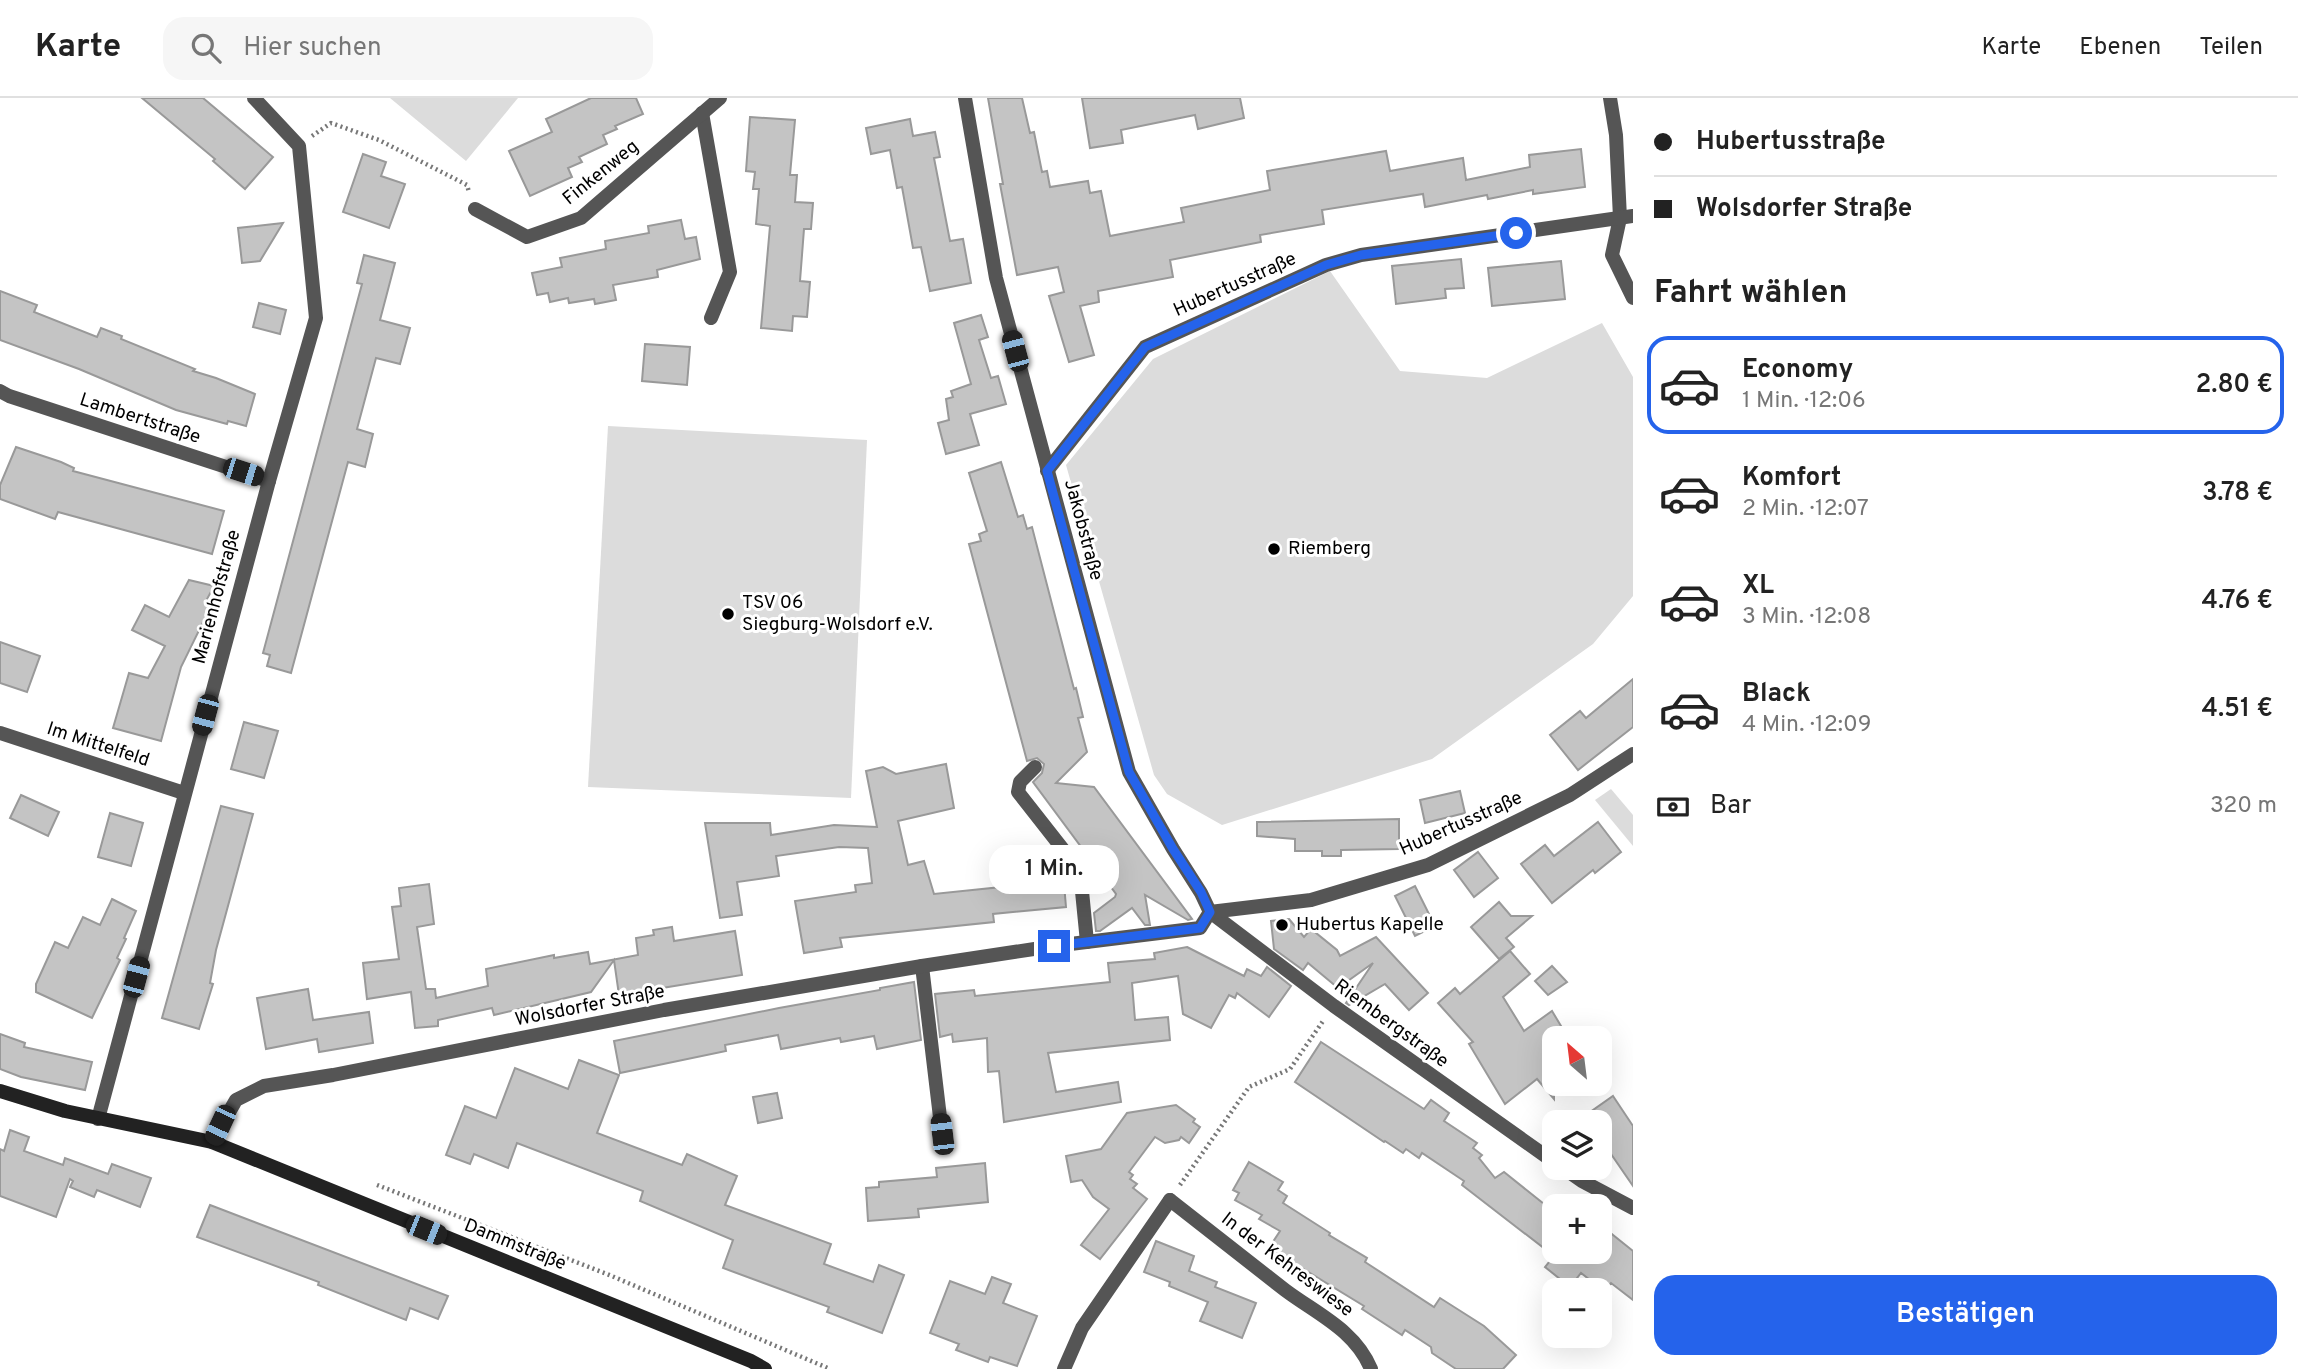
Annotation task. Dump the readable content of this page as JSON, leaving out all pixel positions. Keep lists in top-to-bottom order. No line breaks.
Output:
{"streets":{"street":["Finkenweg","Hubertusstraße","Lambertstraße","Jakobstraße","Marienhofstraße","Im Mittelfeld","Wolsdorfer Straße","Riembergstraße","Dammstraße","In der Kehreswiese"]},"crossings":[["Hubertusstraße","Jakobstraße"],["Hubertusstraße","Wolsdorfer Straße"],["Hubertusstraße","Riembergstraße"],["Lambertstraße","Marienhofstraße"],["Jakobstraße","Wolsdorfer Straße"],["Jakobstraße","Riembergstraße"],["Marienhofstraße","Im Mittelfeld"],["Wolsdorfer Straße","Riembergstraße"],["Wolsdorfer Straße","Dammstraße"]],"places":["Riemberg","TSV 06 Siegburg-Wolsdorf e.V.","Hubertus Kapelle"],"north":"top left","page":{"header":"Karte","search":"Hier suchen","nav":["Karte","Ebenen","Teilen"],"banner":["Hubertusstraße","Wolsdorfer Straße"],"heading":"Fahrt wählen","list":[{"name":"Economy","note":"1 Min. · 12:06","value":"2.80 €"},{"name":"Komfort","note":"2 Min. · 12:07","value":"3.78 €"},{"name":"XL","note":"3 Min. · 12:08","value":"4.76 €"},{"name":"Black","note":"4 Min. · 12:09","value":"4.51 €"}],"pay":["Bar","320 m"],"bubble":"1 Min.","map_buttons":["+","−"],"buttons":"Bestätigen"}}
